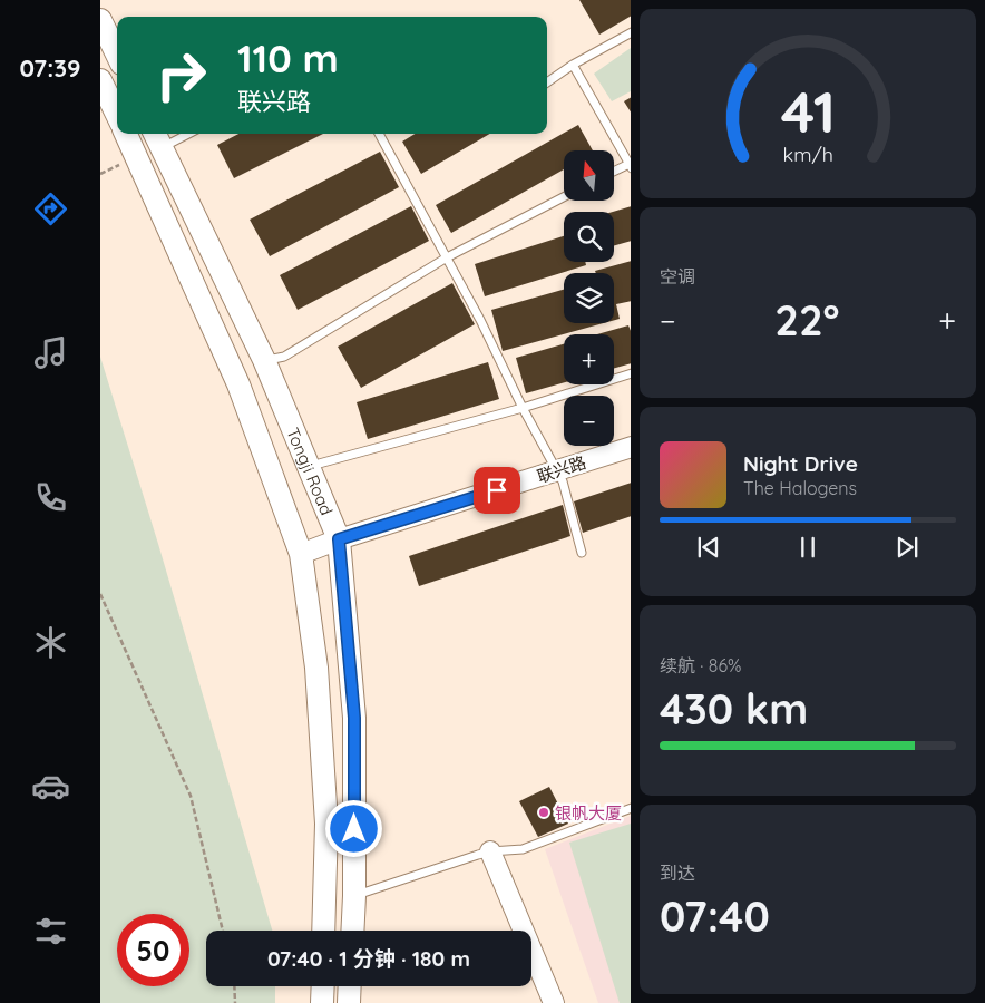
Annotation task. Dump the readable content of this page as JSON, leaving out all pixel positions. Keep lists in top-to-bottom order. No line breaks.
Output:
{"streets":{"main road":["Tongji Road"],"street":["联兴路"]},"crossings":[["联兴路","Tongji Road"]],"places":["银帆大厦"],"north":"top","page":{"tabs":"07:39","turn":["110 m","联兴路"],"map_buttons":["+","−"],"tile":["空调",["续航 · 86%","430 km"],["到达","07:40"]],"heat":["−","22°","+"],"song":["Night Drive","The Halogens"],"limit":"50","trip":"07:40 · 1 分钟 · 180 m","gauge":["41","km/h"]}}
